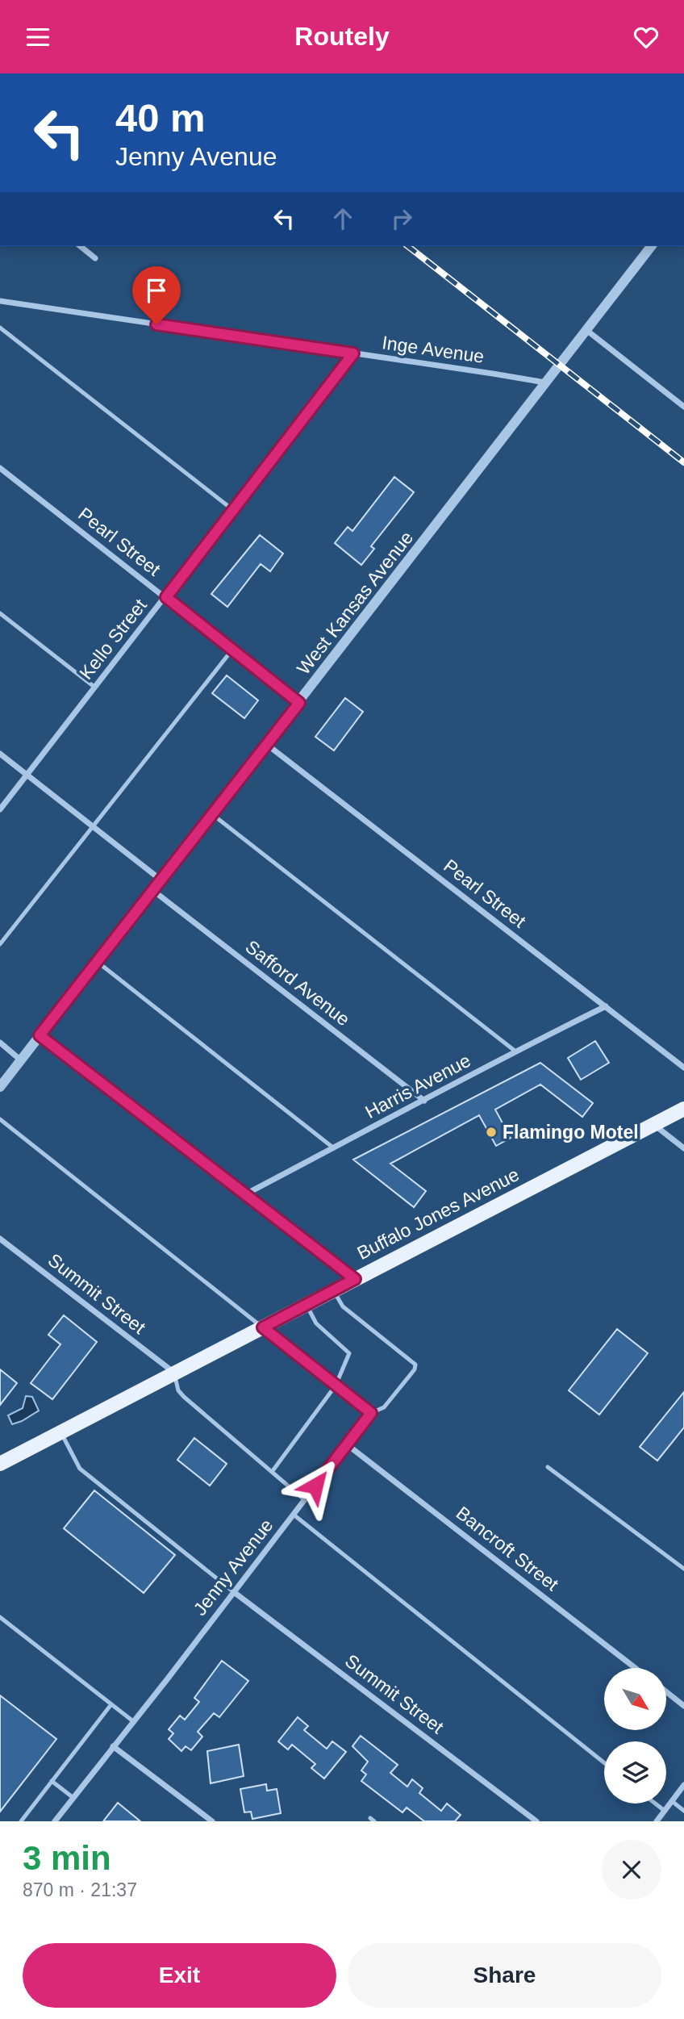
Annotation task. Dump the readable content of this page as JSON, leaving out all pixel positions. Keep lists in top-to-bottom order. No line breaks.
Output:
{"streets":{"main road":["Buffalo Jones Avenue"],"street":["Inge Avenue","Pearl Street","West Kansas Avenue","Kello Street","Safford Avenue","Harris Avenue","Summit Street","Bancroft Street","Jenny Avenue"]},"crossings":[["Inge Avenue","West Kansas Avenue"],["Inge Avenue","Kello Street"],["Pearl Street","West Kansas Avenue"],["Pearl Street","Kello Street"],["Pearl Street","Harris Avenue"],["West Kansas Avenue","Safford Avenue"],["Safford Avenue","Harris Avenue"],["Buffalo Jones Avenue","Summit Street"],["Summit Street","Jenny Avenue"],["Bancroft Street","Jenny Avenue"]],"places":["Flamingo Motel"],"north":"bottom right","page":{"header":"Routely","turn":["40 m","Jenny Avenue"],"heading":["3 min","870 m · 21:37"],"buttons":["Exit","Share"]}}
